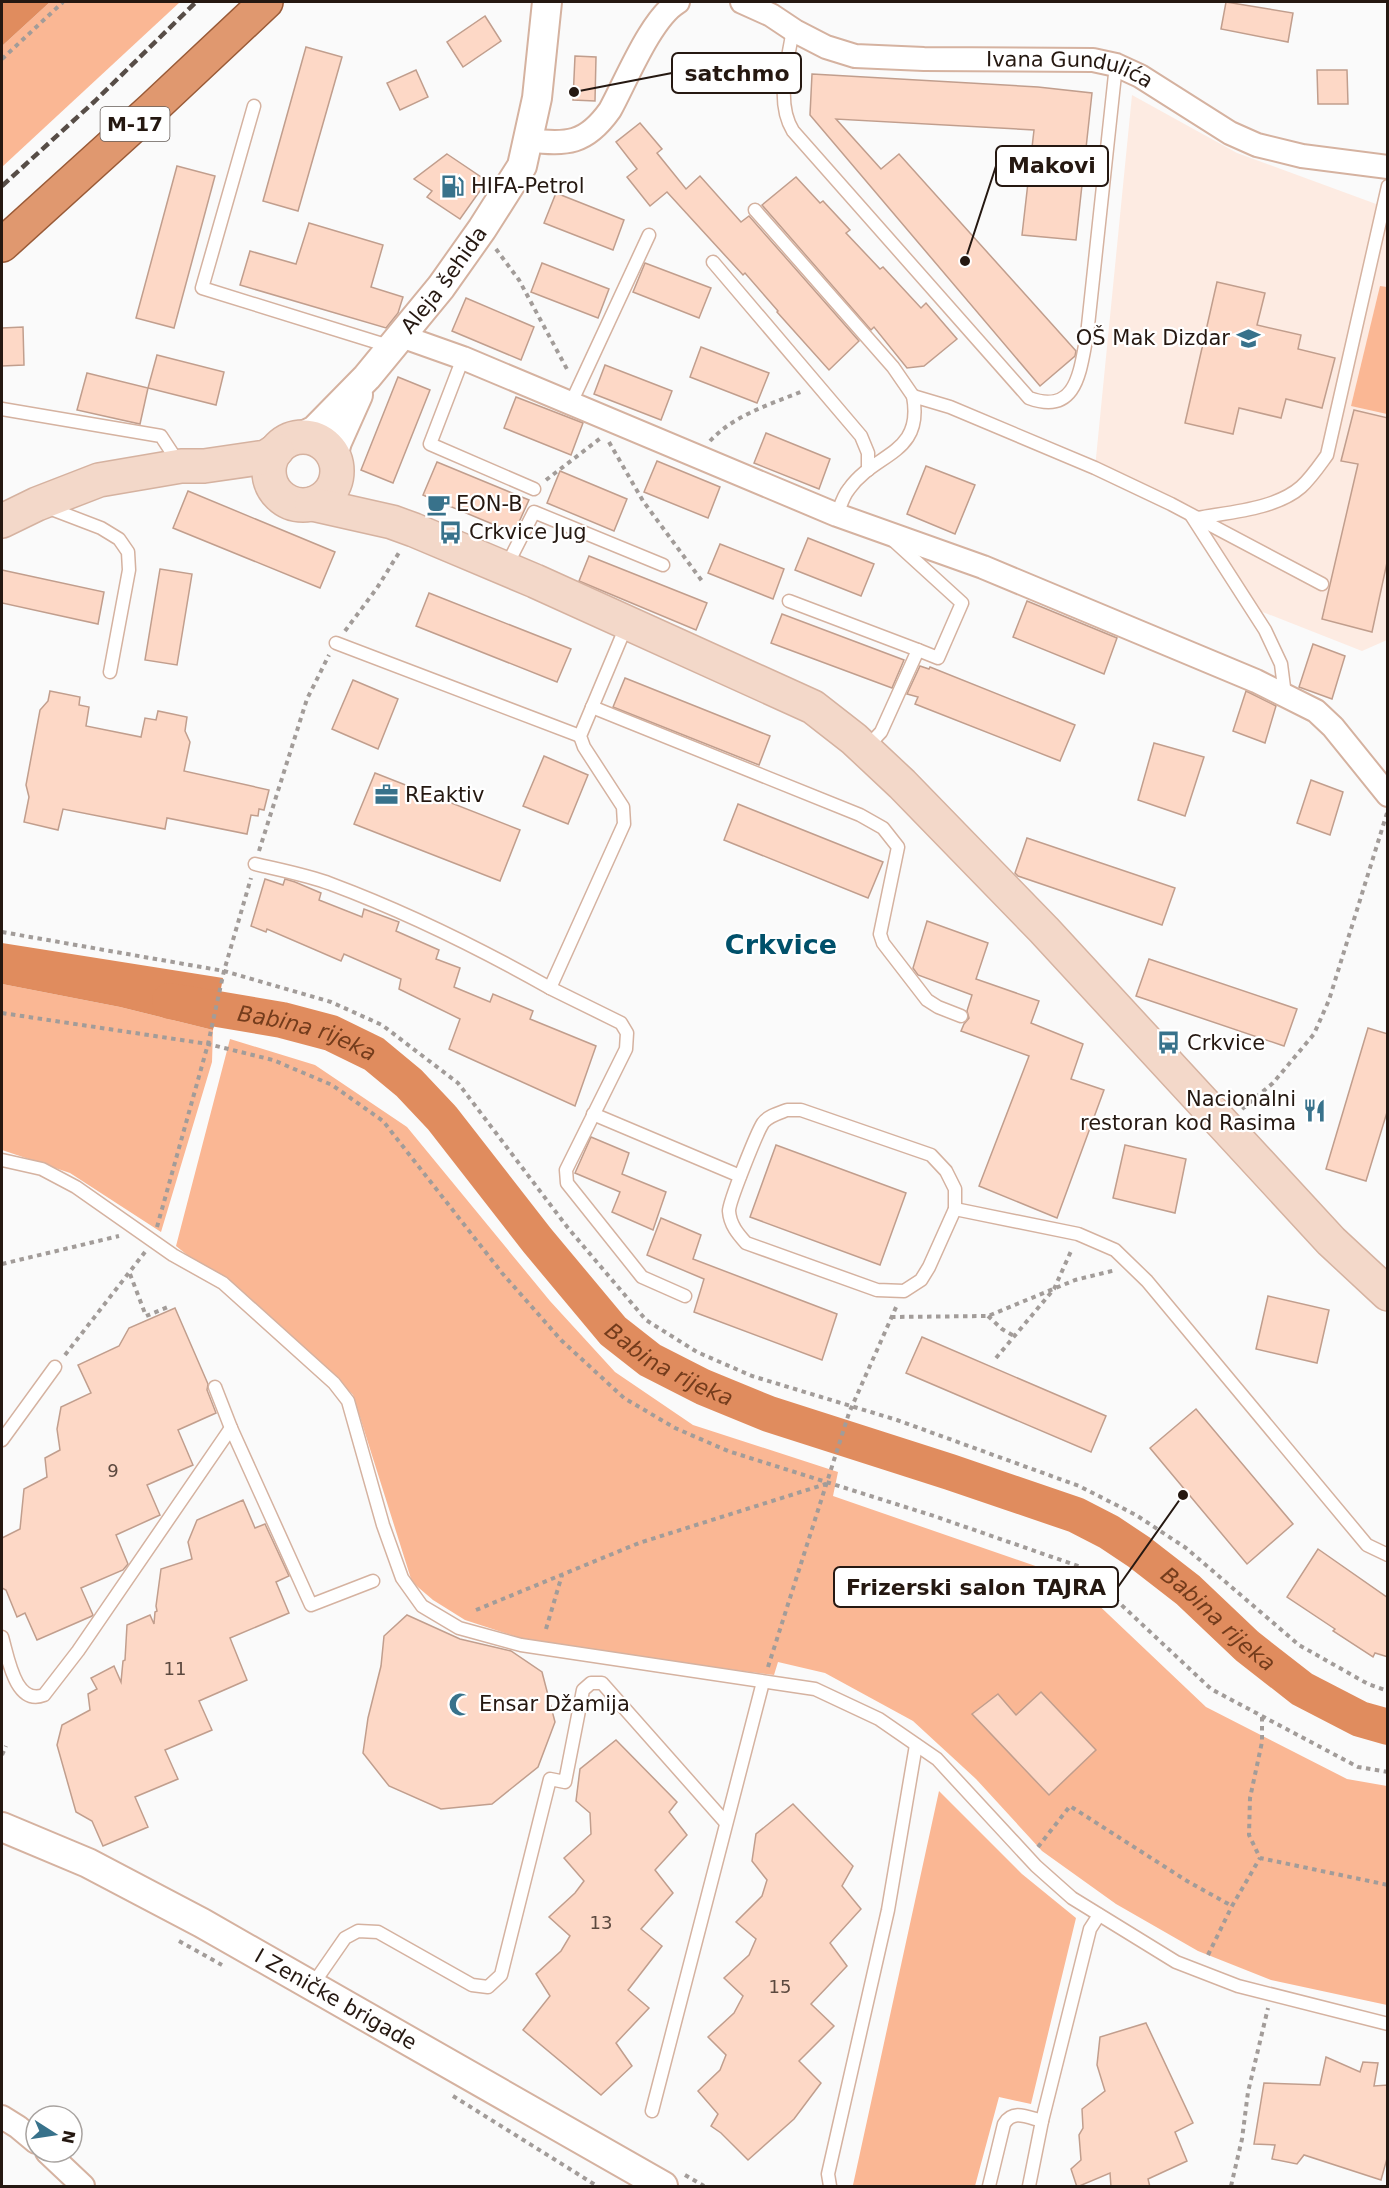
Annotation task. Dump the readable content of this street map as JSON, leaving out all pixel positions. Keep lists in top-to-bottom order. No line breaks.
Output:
{"streets":{"highway":["M-17"],"street":["Ivana Gundulića","Aleja šehida","I Zeničke brigade"]},"districts":["Crkvice"],"water":["Babina rijeka"],"places":{"other":["satchmo","Makovi","Frizerski salon TAJRA"],"fuel station":["HIFA-Petrol"],"school or university":["OŠ Mak Dizdar"],"cafe":["EON-B"],"bus stop":["Crkvice Jug","Crkvice"],"office":["REaktiv"],"restaurant":["Nacionalni restoran kod Rasima"],"mosque":["Ensar Džamija"]},"house_numbers":["9","11","13","15"],"north":"right"}
